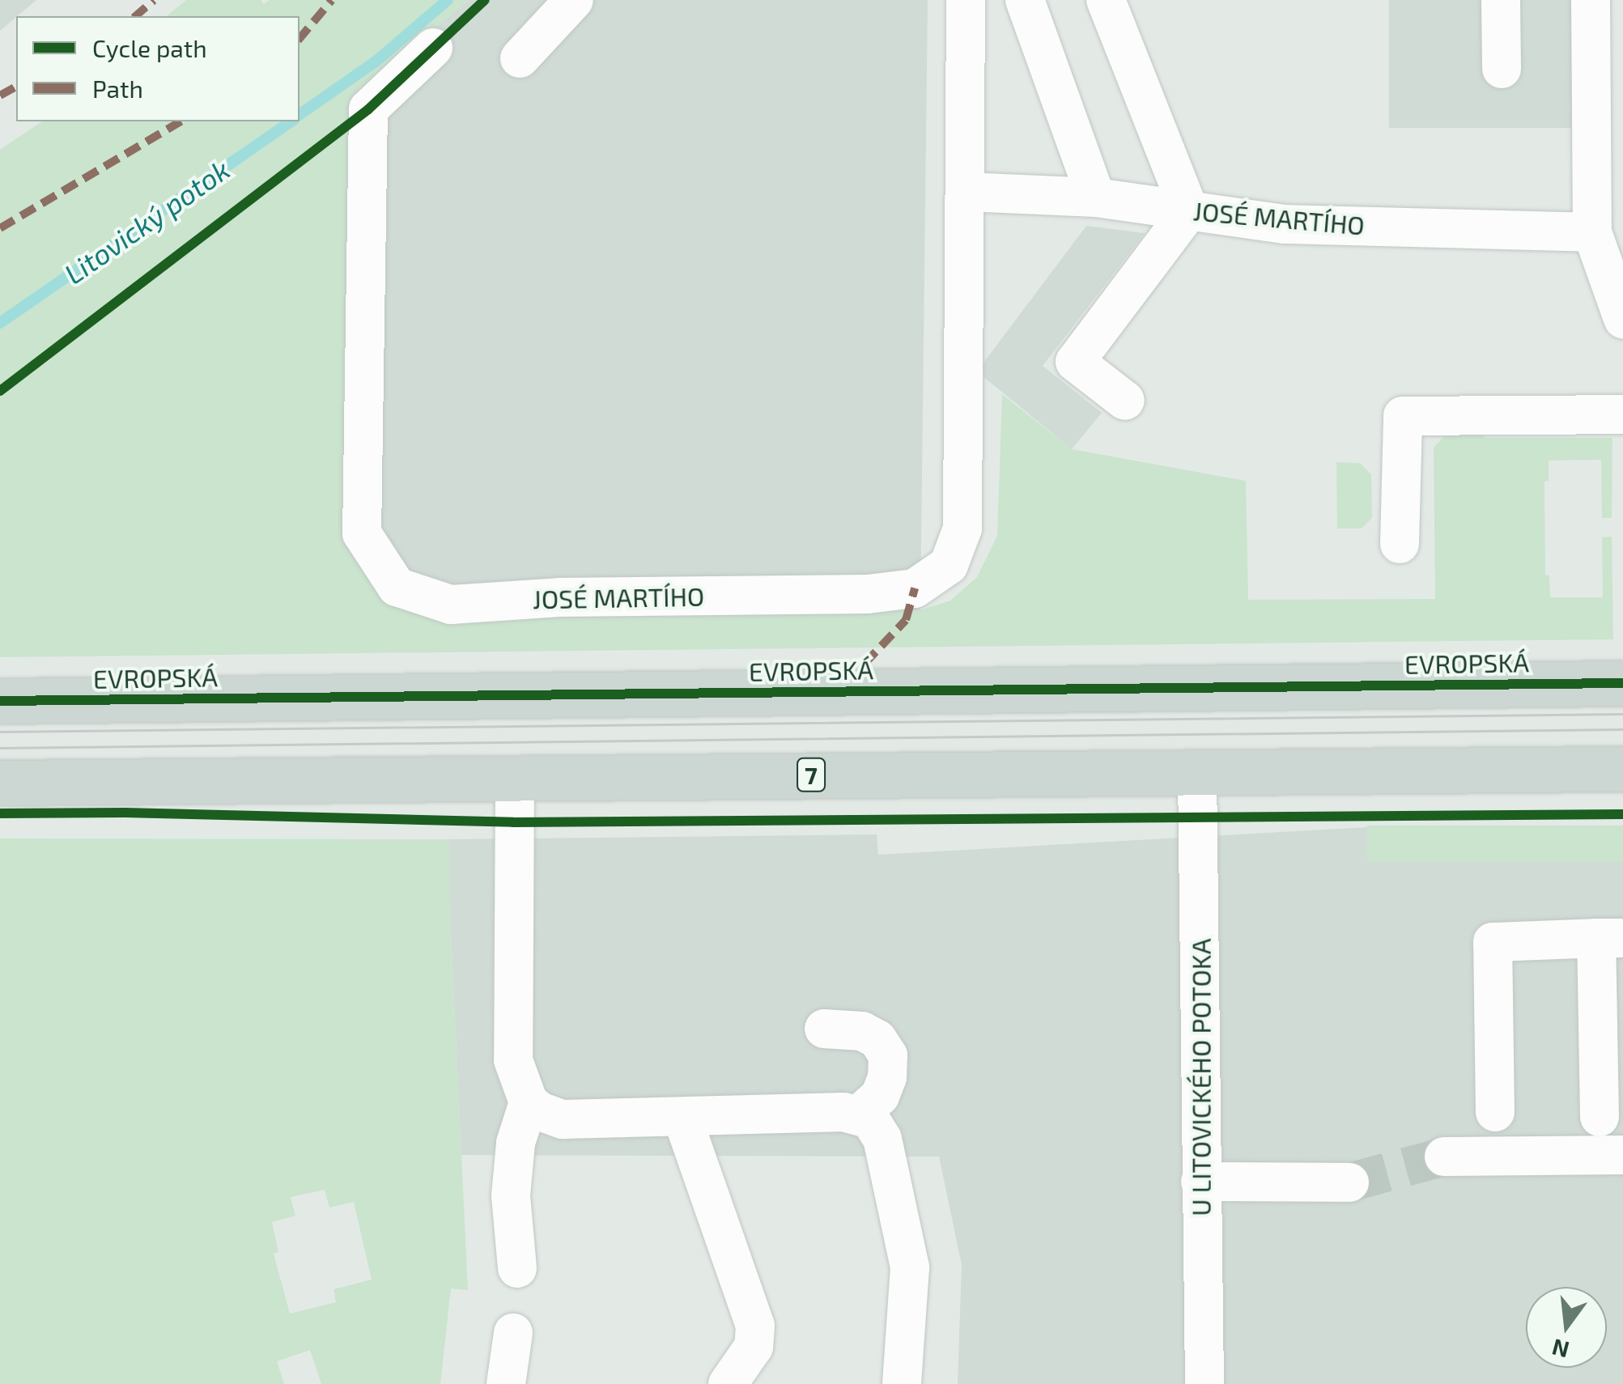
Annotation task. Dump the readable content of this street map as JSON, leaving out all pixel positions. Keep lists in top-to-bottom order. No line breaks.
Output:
{"streets":{"main road":["EVROPSKÁ","7"],"street":["JOSÉ MARTÍHO","U LITOVICKÉHO POTOKA"]},"crossings":[["7","U LITOVICKÉHO POTOKA"]],"water":["Litovický potok"],"legend":["Cycle path","Path"],"north":"bottom"}
